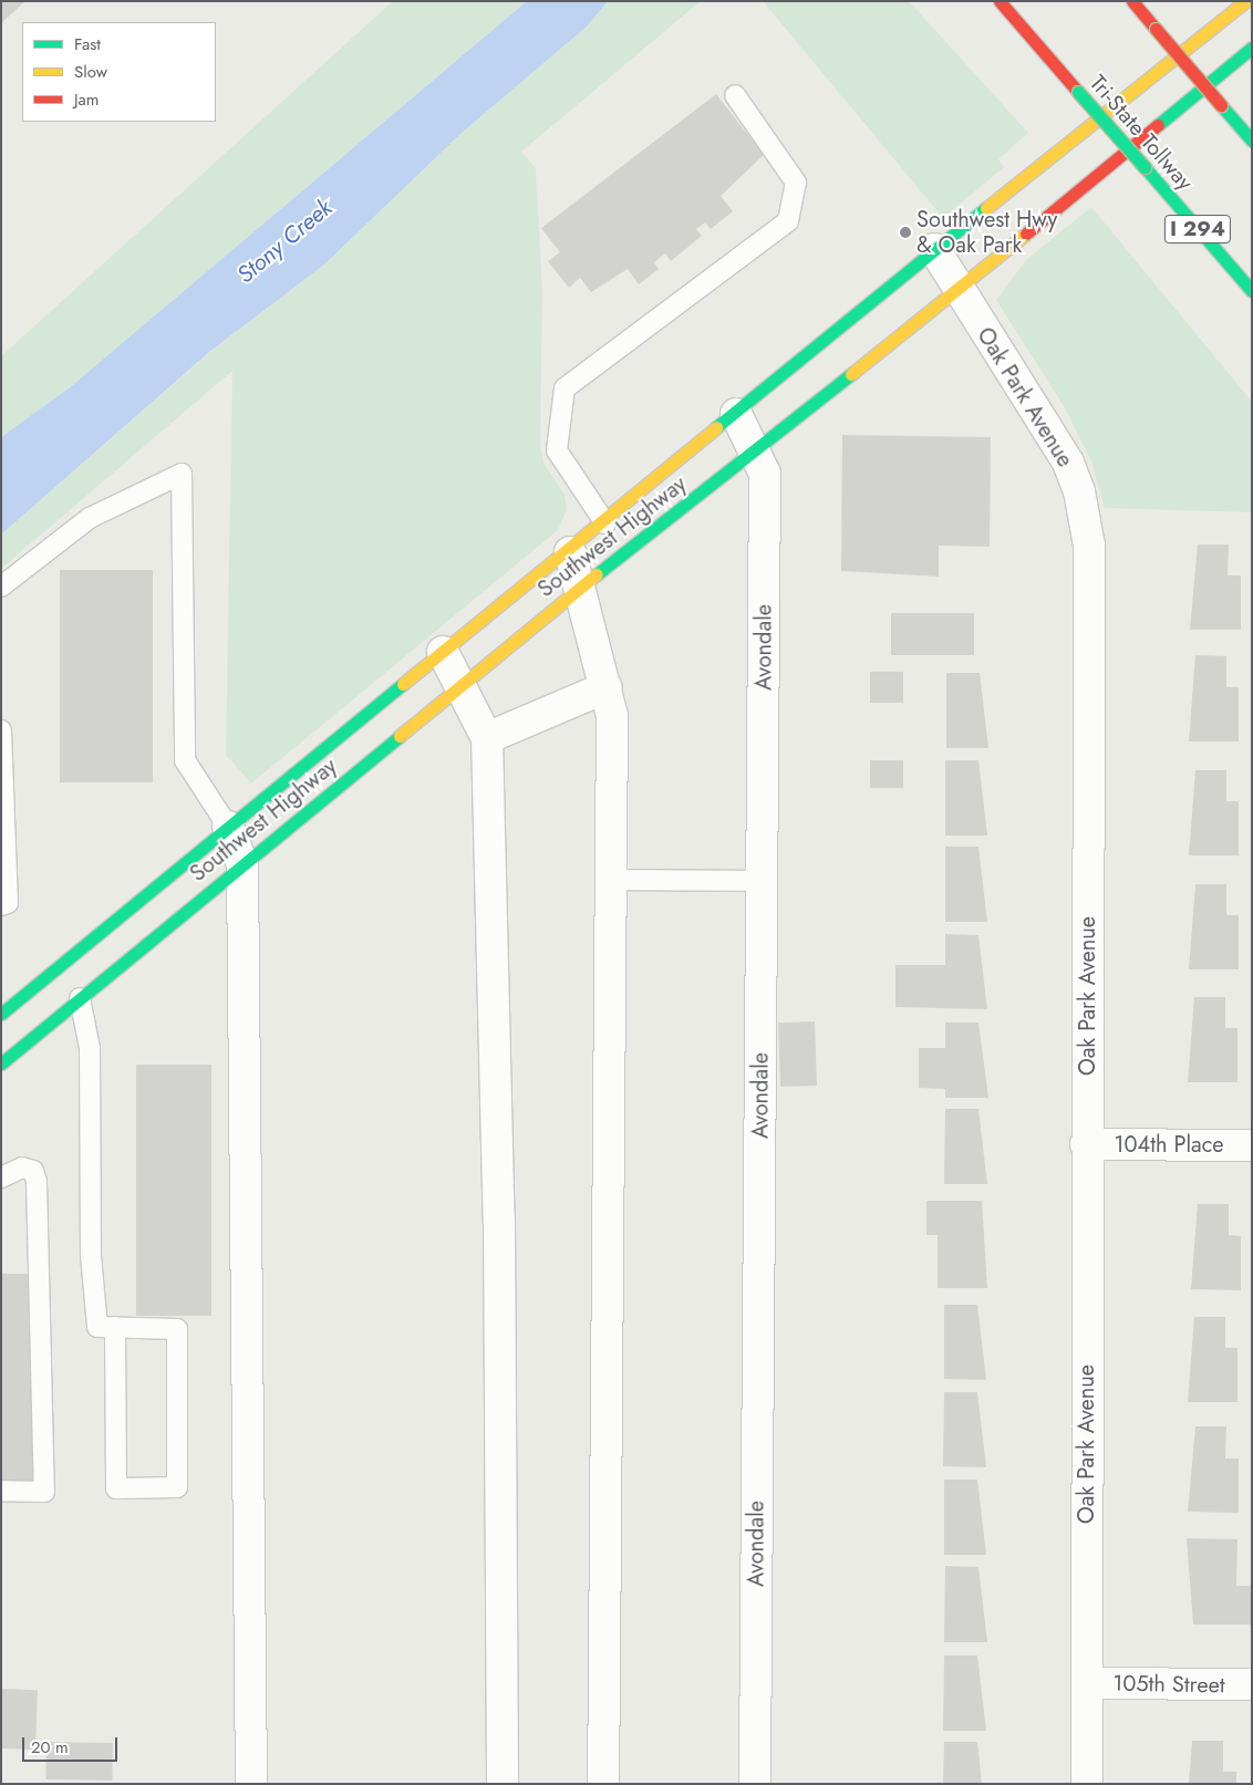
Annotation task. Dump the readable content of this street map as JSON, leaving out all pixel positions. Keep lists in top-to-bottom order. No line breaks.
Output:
{"streets":{"main road":["Tri-State Tollway","I 294","Southwest Highway"],"street":["Oak Park Avenue","Avondale","104th Place","105th Street"]},"crossings":[["Oak Park Avenue","Southwest Highway"],["Oak Park Avenue","104th Place"],["Oak Park Avenue","105th Street"],["Southwest Highway","Avondale"]],"water":["Stony Creek"],"places":["Southwest Hwy & Oak Park"],"legend":["Fast","Slow","Jam"],"scale_bar":"20 m"}
